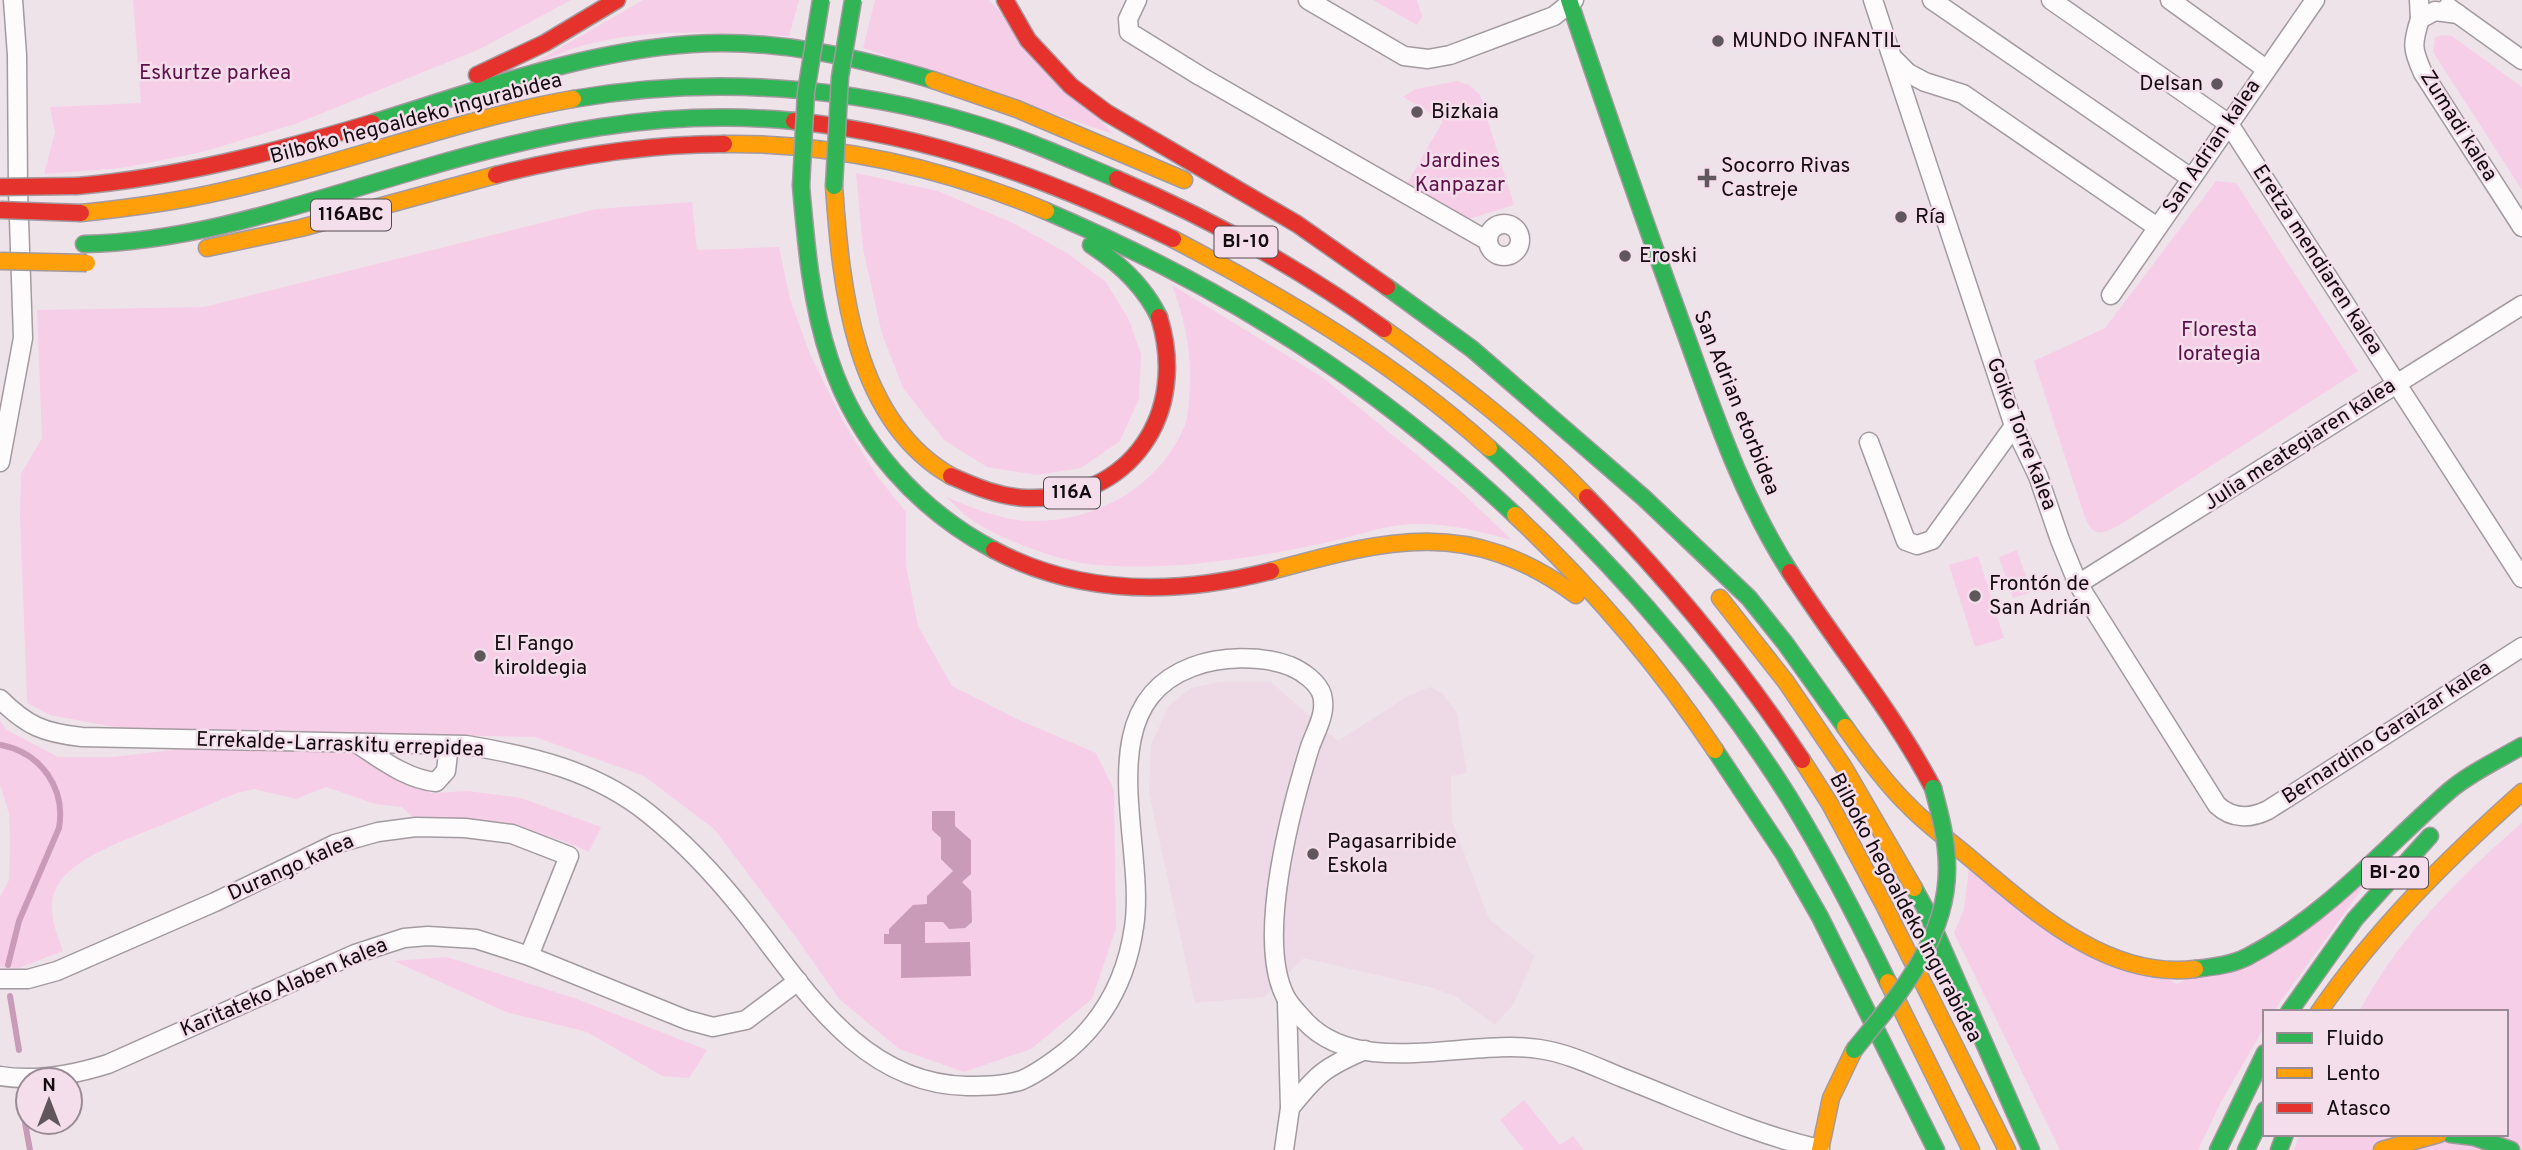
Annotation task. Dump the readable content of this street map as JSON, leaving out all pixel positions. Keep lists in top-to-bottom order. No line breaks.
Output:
{"streets":{"main road":["Bilboko hegoaldeko ingurabidea","116ABC","BI-10","San Adrian etorbidea","116A","BI-20"],"street":["Zumadi kalea","San Adrian kalea","Eretza mendiaren kalea","Goiko Torre kalea","Julia meategiaren kalea","Bernardino Garaizar kalea","Errekalde-Larraskitu errepidea","Durango kalea","Karitateko Alaben kalea"]},"crossings":[["San Adrian kalea","Eretza mendiaren kalea"],["116ABC","116A"],["Eretza mendiaren kalea","Julia meategiaren kalea"],["San Adrian etorbidea","Errekalde-Larraskitu errepidea"],["Goiko Torre kalea","Julia meategiaren kalea"],["Goiko Torre kalea","Bernardino Garaizar kalea"],["Errekalde-Larraskitu errepidea","Karitateko Alaben kalea"],["Durango kalea","Karitateko Alaben kalea"]],"parks":["Eskurtze parkea","Jardines Kanpazar","Floresta lorategia"],"places":{"other":["MUNDO INFANTIL","Delsan","Bizkaia","Ría","Eroski","Frontón de San Adrián","El Fango kiroldegia","Pagasarribide Eskola"],"health":["Socorro Rivas Castreje"]},"legend":["Fluido","Lento","Atasco"],"north":"top"}
